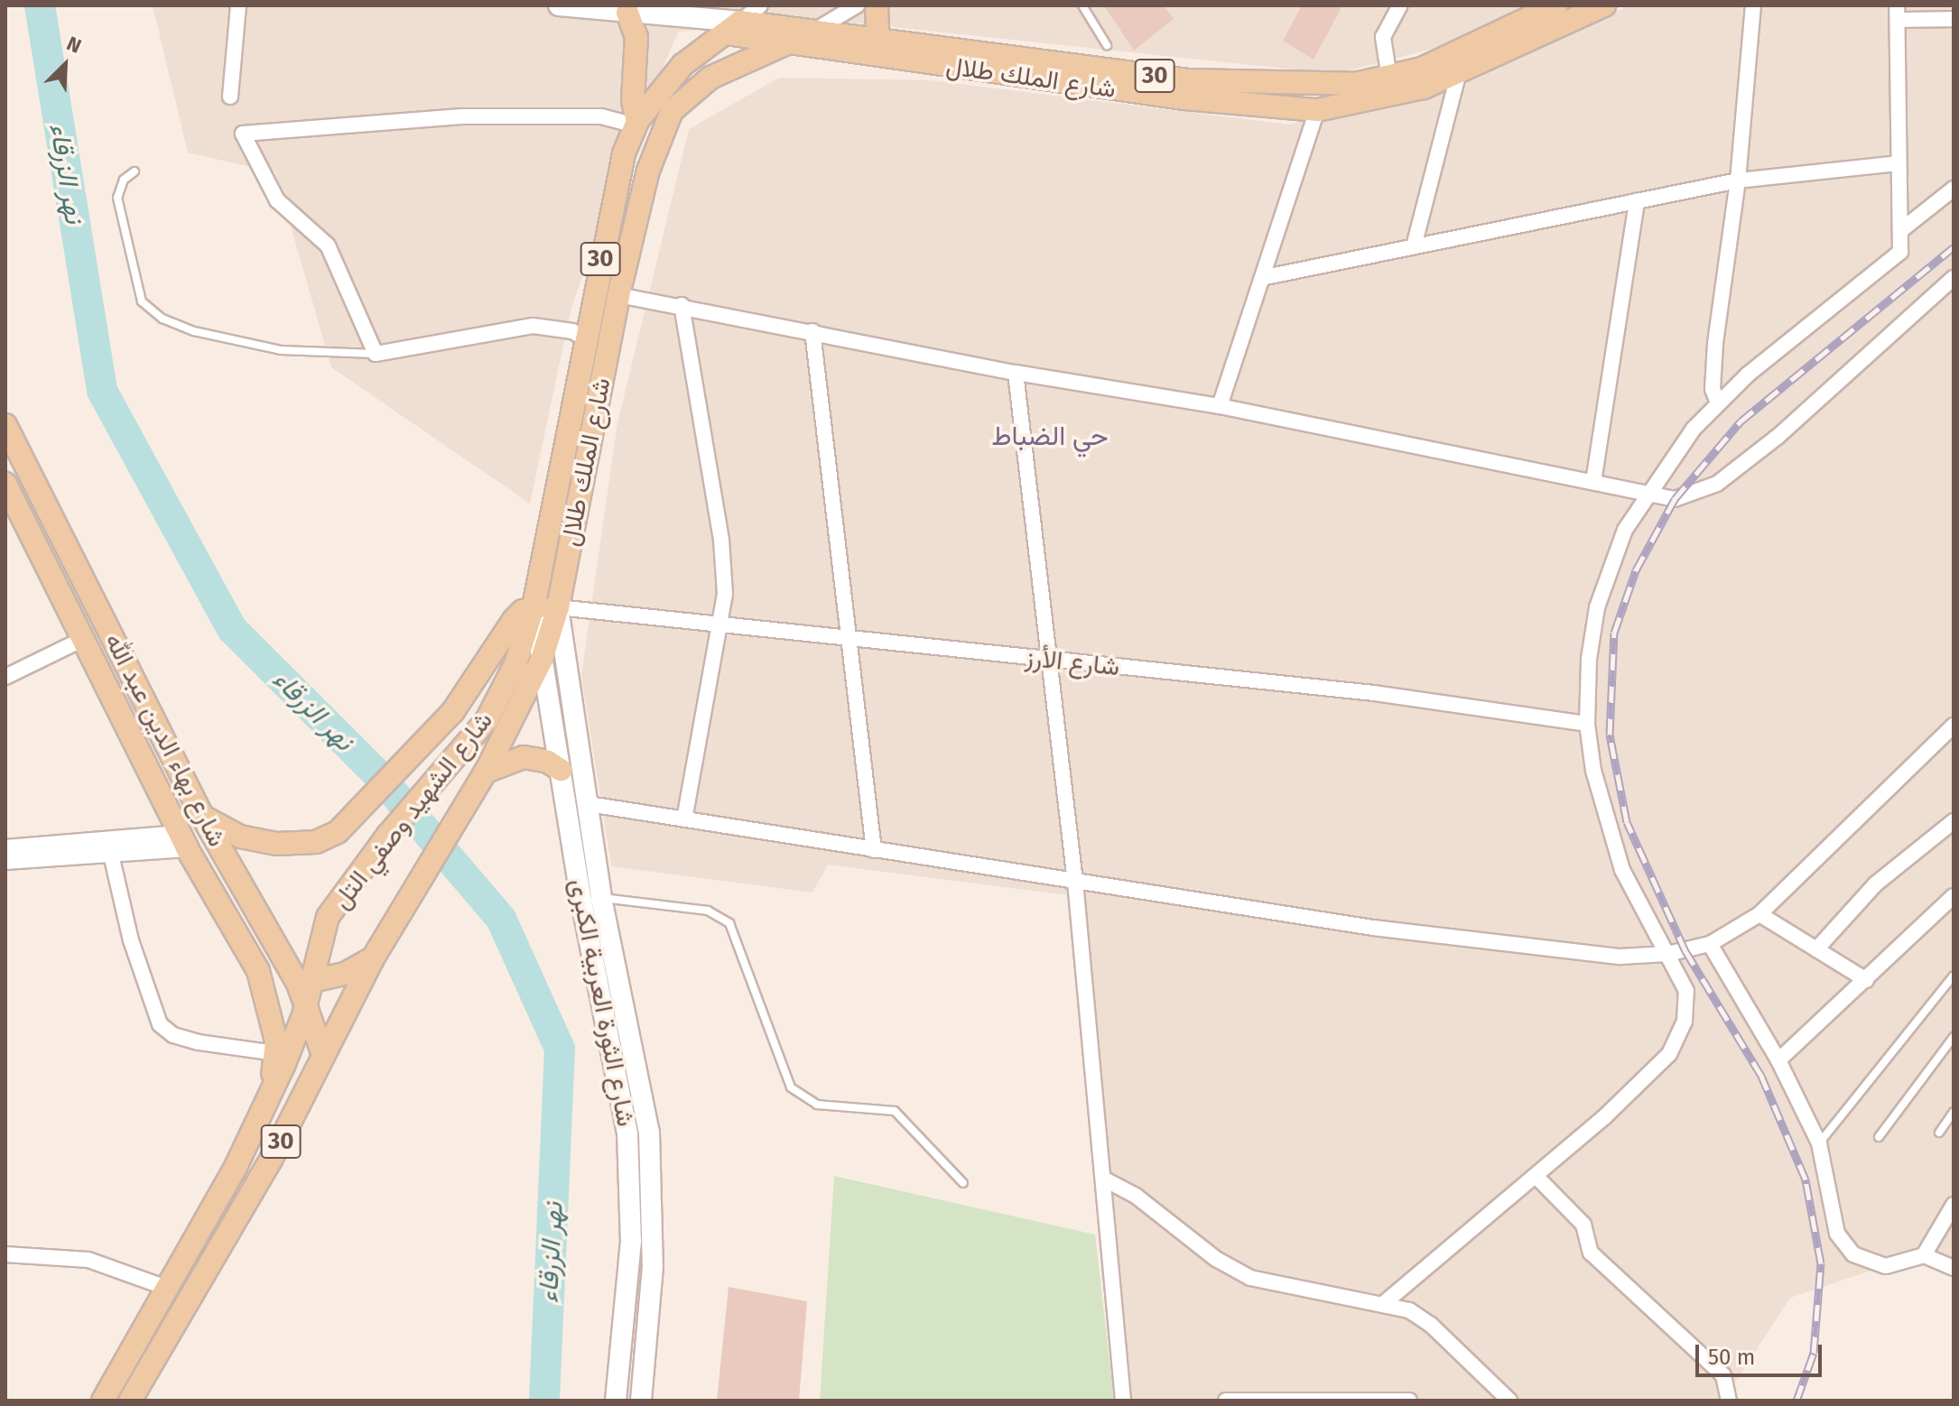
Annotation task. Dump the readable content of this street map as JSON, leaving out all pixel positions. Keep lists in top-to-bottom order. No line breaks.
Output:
{"streets":{"main road":["30","شارع الملك طلال","شارع بهاء الدين عبد الله","شارع الشهيد وصفي التل","شارع الثورة العربية الكبرى"],"street":["شارع الأرز"]},"crossings":[["شارع الملك طلال","شارع الأرز"],["شارع الملك طلال","شارع الشهيد وصفي التل"],["شارع الملك طلال","شارع الثورة العربية الكبرى"],["شارع الأرز","شارع الشهيد وصفي التل"],["شارع الأرز","شارع الثورة العربية الكبرى"],["شارع بهاء الدين عبد الله","شارع الشهيد وصفي التل"],["شارع الشهيد وصفي التل","شارع الثورة العربية الكبرى"]],"districts":["حي الضباط"],"water":["نهر الزرقاء"],"scale_bar":"50 m","north":"top right"}
